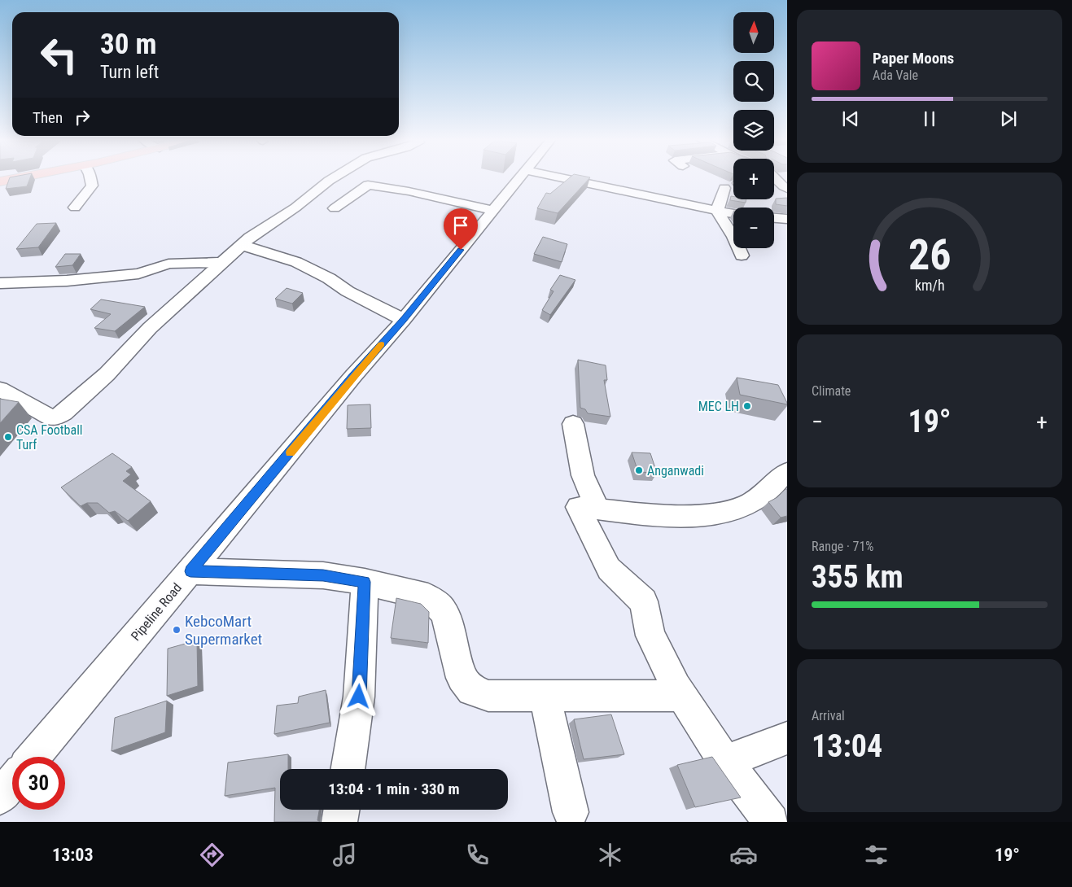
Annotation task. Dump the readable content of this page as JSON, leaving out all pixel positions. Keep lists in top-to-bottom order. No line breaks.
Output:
{"streets":{"street":["Pipeline Road"]},"places":["MEC LH","CSA Football Turf","Anganwadi","KebcoMart Supermarket"],"north":"top","page":{"map_buttons":["+","−"],"turn":["30 m","Turn left"],"song":["Paper Moons","Ada Vale"],"then":"Then","tile":["Climate",["Range · 71%","355 km"],["Arrival","13:04"]],"heat":["−","19°","+"],"limit":"30","trip":"13:04 · 1 min · 330 m","tabs":["13:03","19°"],"gauge":["26","km/h"]}}
